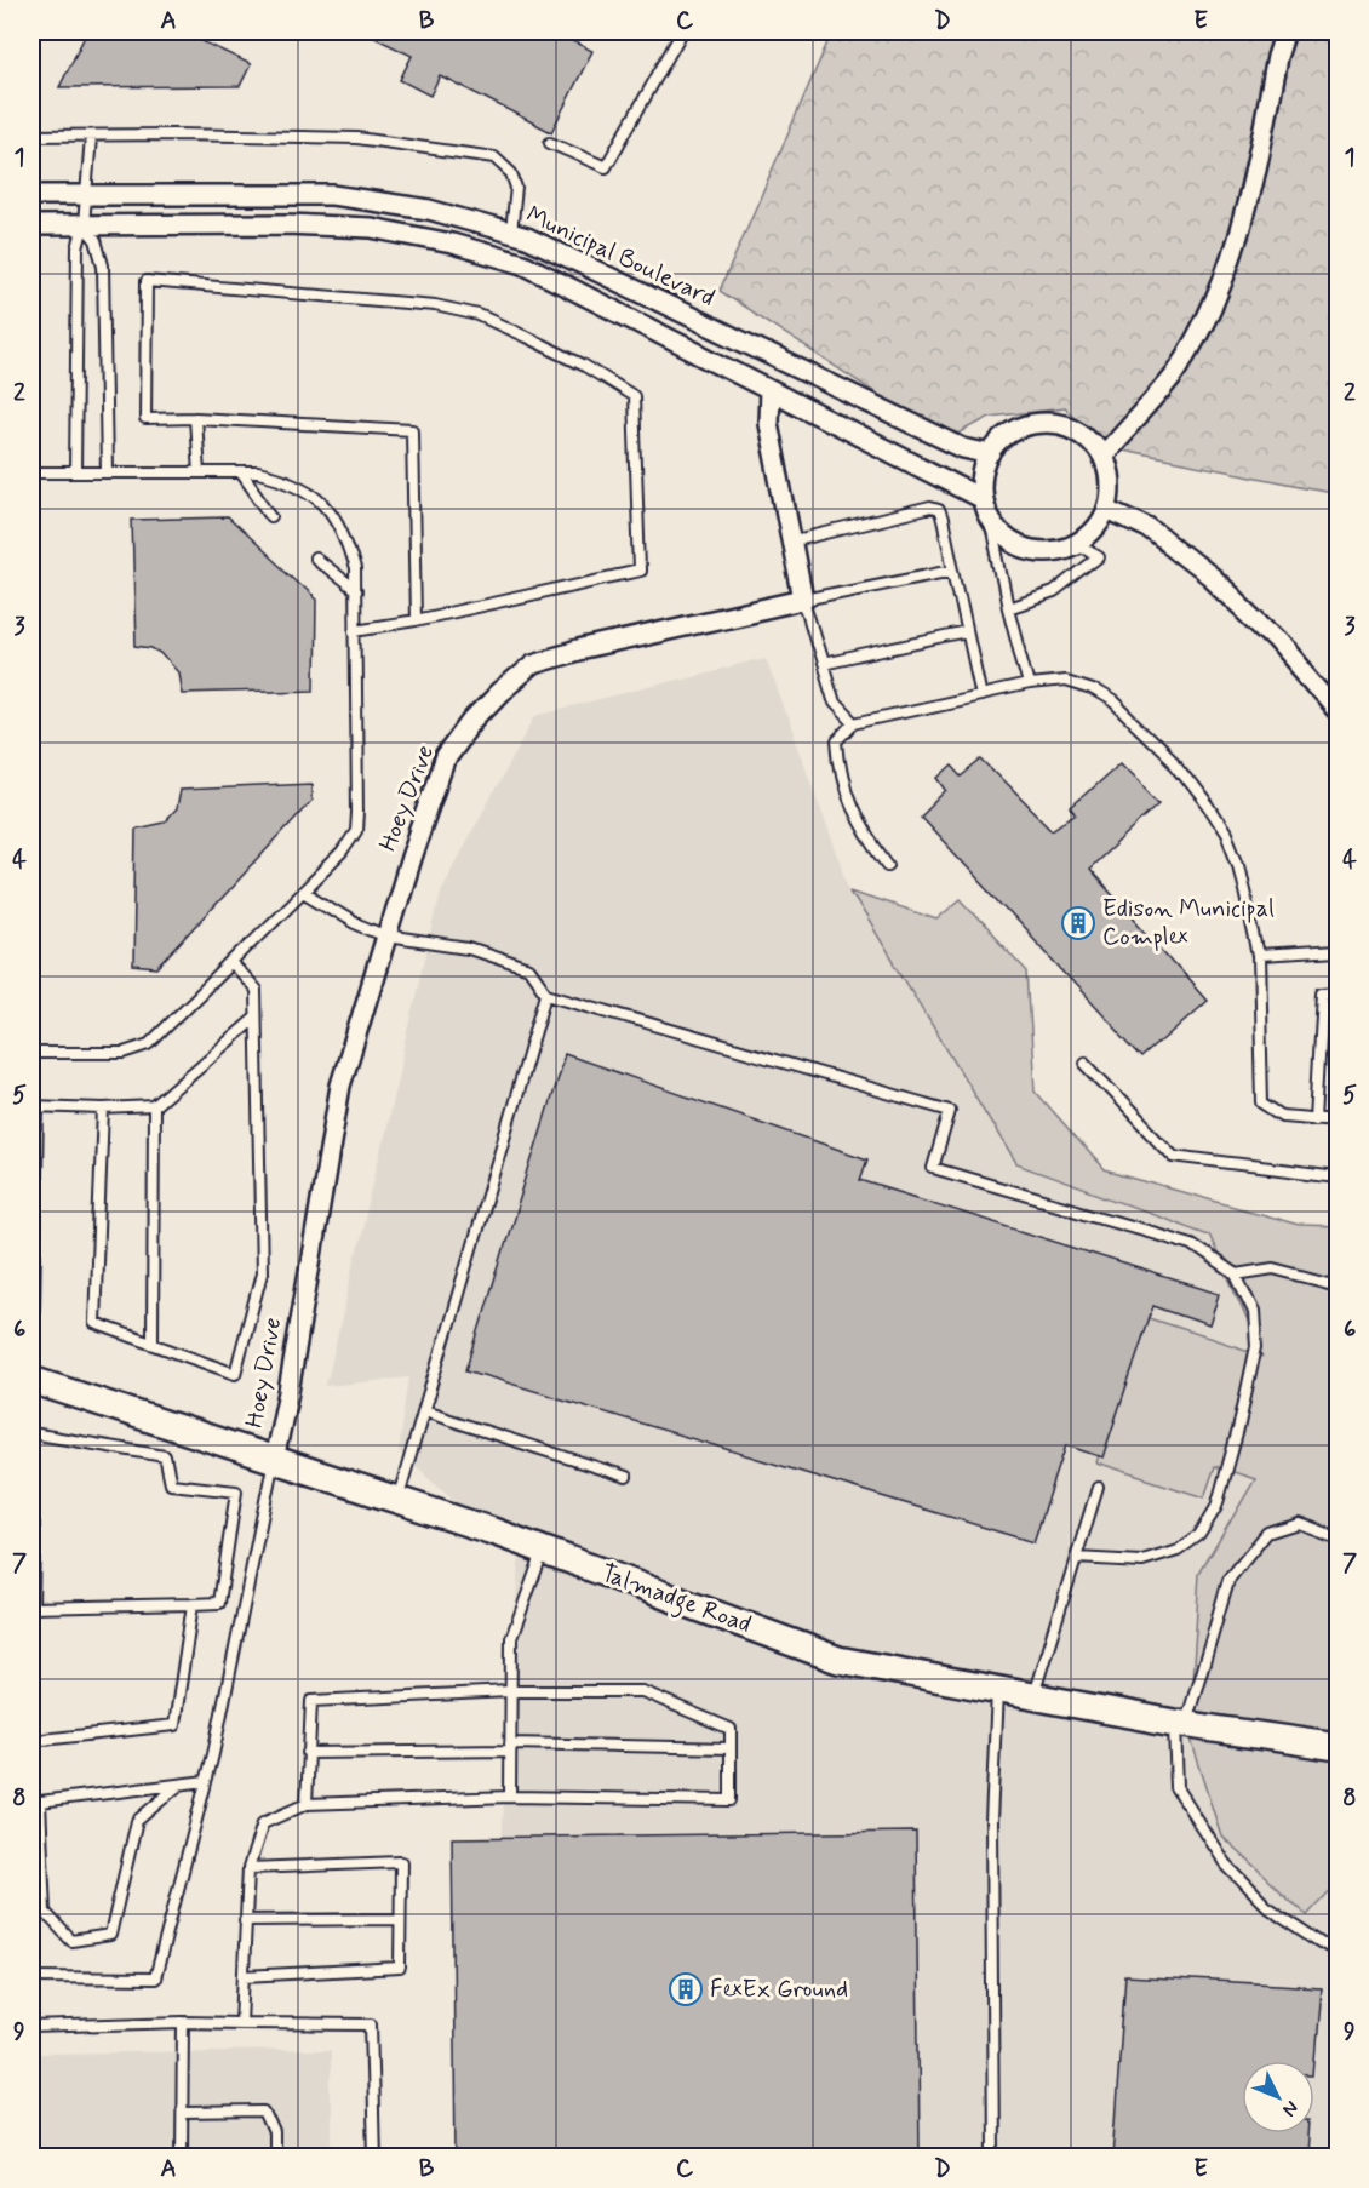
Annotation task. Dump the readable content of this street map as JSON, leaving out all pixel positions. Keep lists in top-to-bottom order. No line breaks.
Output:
{"streets":{"street":["Municipal Boulevard","Hoey Drive","Talmadge Road"]},"crossings":[["Hoey Drive","Talmadge Road"]],"places":{"building":["Edison Municipal Complex","FexEx Ground"]},"north":"bottom right","grid":{"columns":["A","B","C","D","E"],"rows":["1","2","3","4","5","6","7","8","9"]}}
